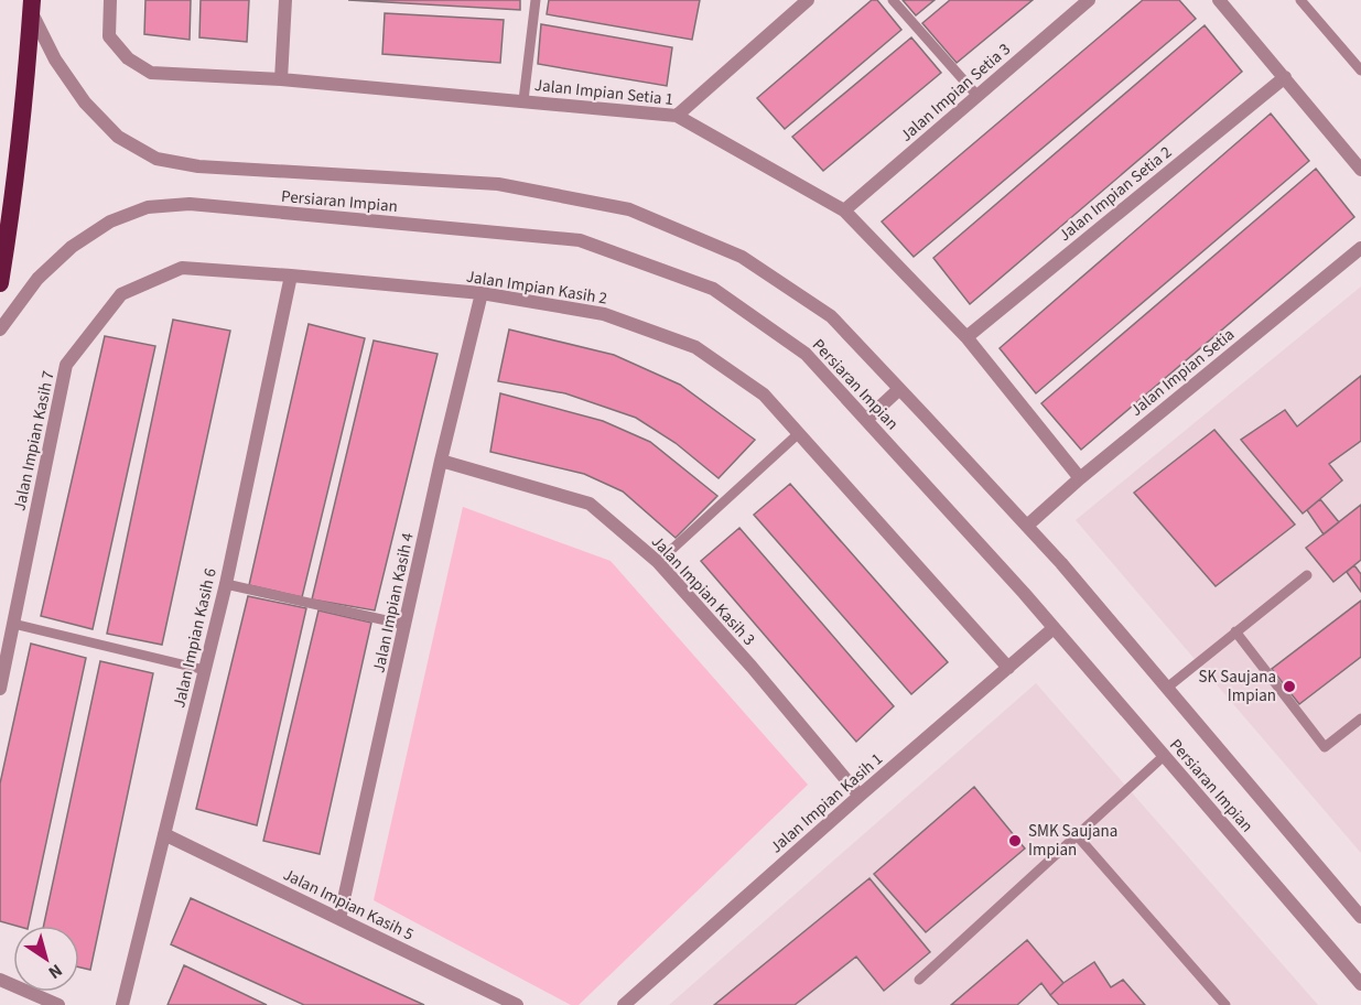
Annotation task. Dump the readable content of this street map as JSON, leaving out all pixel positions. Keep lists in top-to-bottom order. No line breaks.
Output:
{"streets":{"street":["Jalan Impian Setia 1","Jalan Impian Setia 3","Jalan Impian Setia 2","Persiaran Impian","Jalan Impian Kasih 2","Jalan Impian Setia","Jalan Impian Kasih 7","Jalan Impian Kasih 3","Jalan Impian Kasih 4","Jalan Impian Kasih 6","Jalan Impian Kasih 1","Jalan Impian Kasih 5"]},"crossings":[["Jalan Impian Setia 1","Jalan Impian Setia 3"],["Jalan Impian Setia 1","Jalan Impian Setia 2"],["Jalan Impian Setia 1","Jalan Impian Setia"],["Persiaran Impian","Jalan Impian Setia"],["Persiaran Impian","Jalan Impian Kasih 1"],["Jalan Impian Kasih 2","Jalan Impian Kasih 7"],["Jalan Impian Kasih 2","Jalan Impian Kasih 4"],["Jalan Impian Kasih 2","Jalan Impian Kasih 6"],["Jalan Impian Kasih 2","Jalan Impian Kasih 1"],["Jalan Impian Kasih 3","Jalan Impian Kasih 4"],["Jalan Impian Kasih 3","Jalan Impian Kasih 1"],["Jalan Impian Kasih 4","Jalan Impian Kasih 5"],["Jalan Impian Kasih 6","Jalan Impian Kasih 5"]],"places":["SK Saujana Impian","SMK Saujana Impian"],"north":"bottom right"}
